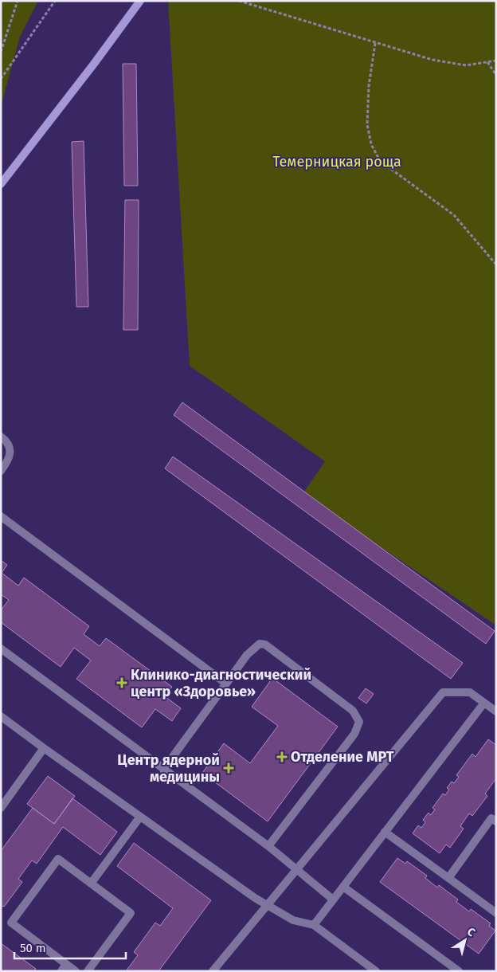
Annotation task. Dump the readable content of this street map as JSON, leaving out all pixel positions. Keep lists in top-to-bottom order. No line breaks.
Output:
{"parks":["Темерницкая роща"],"places":{"health":["Клинико-диагностический центр «Здоровье»","Отделение МРТ","Центр ядерной медицины"]},"scale_bar":"50 m","north":"top right"}
